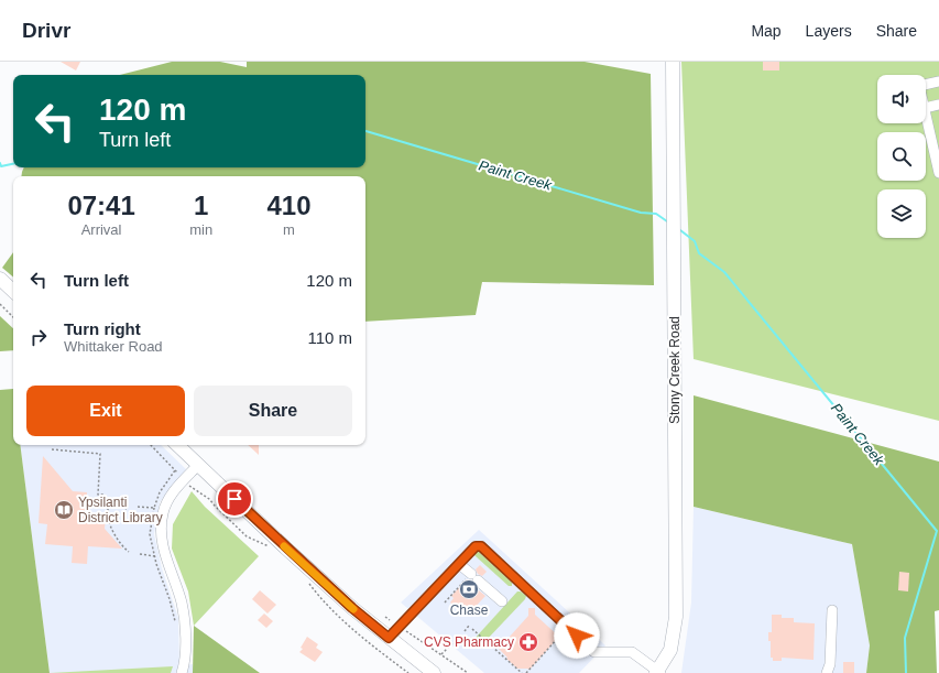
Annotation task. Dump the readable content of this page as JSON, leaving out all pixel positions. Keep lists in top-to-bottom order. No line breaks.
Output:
{"streets":{"main road":["Stony Creek Road"]},"water":["Paint Creek"],"places":{"library":["Ypsilanti District Library"],"bank":["Chase"],"pharmacy":["CVS Pharmacy"]},"page":{"header":"Drivr","nav":["Map","Layers","Share"],"turn":["120 m","Turn left"],"eta":["07:41","Arrival","1","min","410","m"],"list":[{"name":"Turn left","value":"120 m"},{"name":"Turn right","note":"Whittaker Road","value":"110 m"}],"buttons":["Exit","Share"]}}
